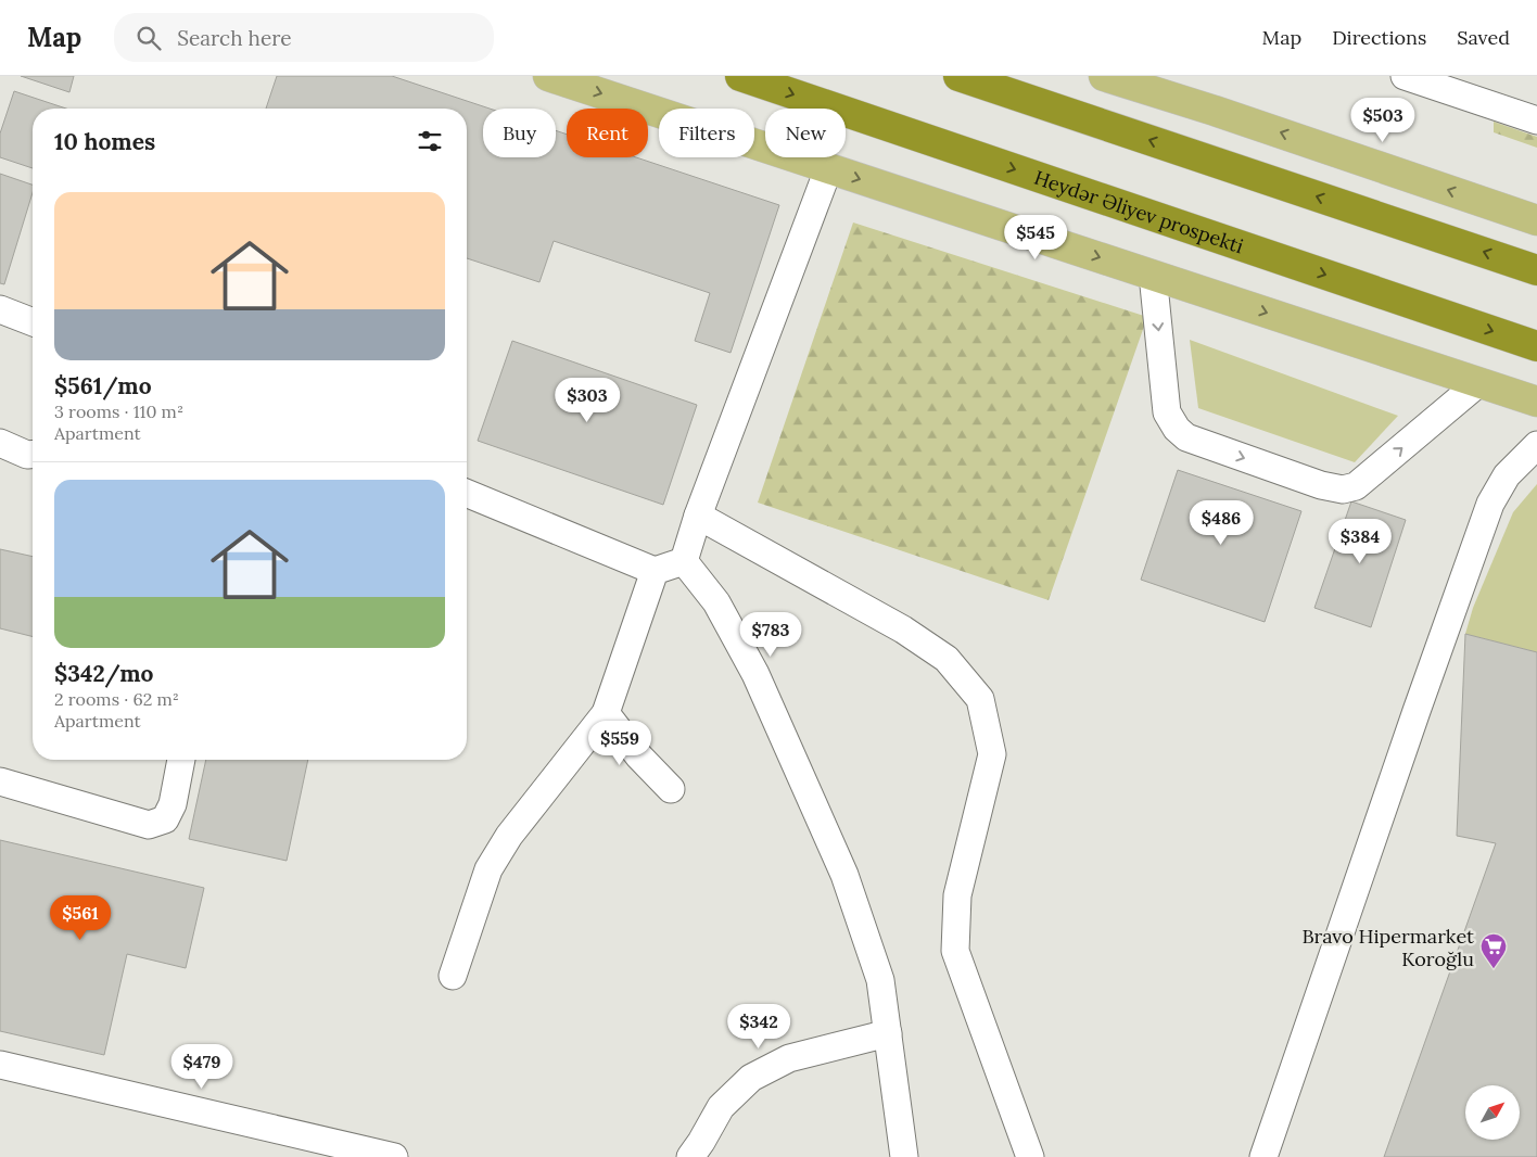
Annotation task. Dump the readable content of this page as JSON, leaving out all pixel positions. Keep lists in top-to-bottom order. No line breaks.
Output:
{"streets":{"highway":["Heydər Əliyev prospekti"]},"places":{"supermarket":["Bravo Hipermarket Koroğlu"]},"north":"top right","page":{"header":"Map","search":"Search here","nav":["Map","Directions","Saved"],"price":["$503","$545","$303","$486","$384","$783","$559","$561","$342","$479"],"chip":["Buy","Rent","Filters","New"],"heading":"10 homes","list":[{"name":"$561/mo","note":"3 rooms · 110 m² · Apartment"},{"name":"$342/mo","note":"2 rooms · 62 m² · Apartment"}]}}
